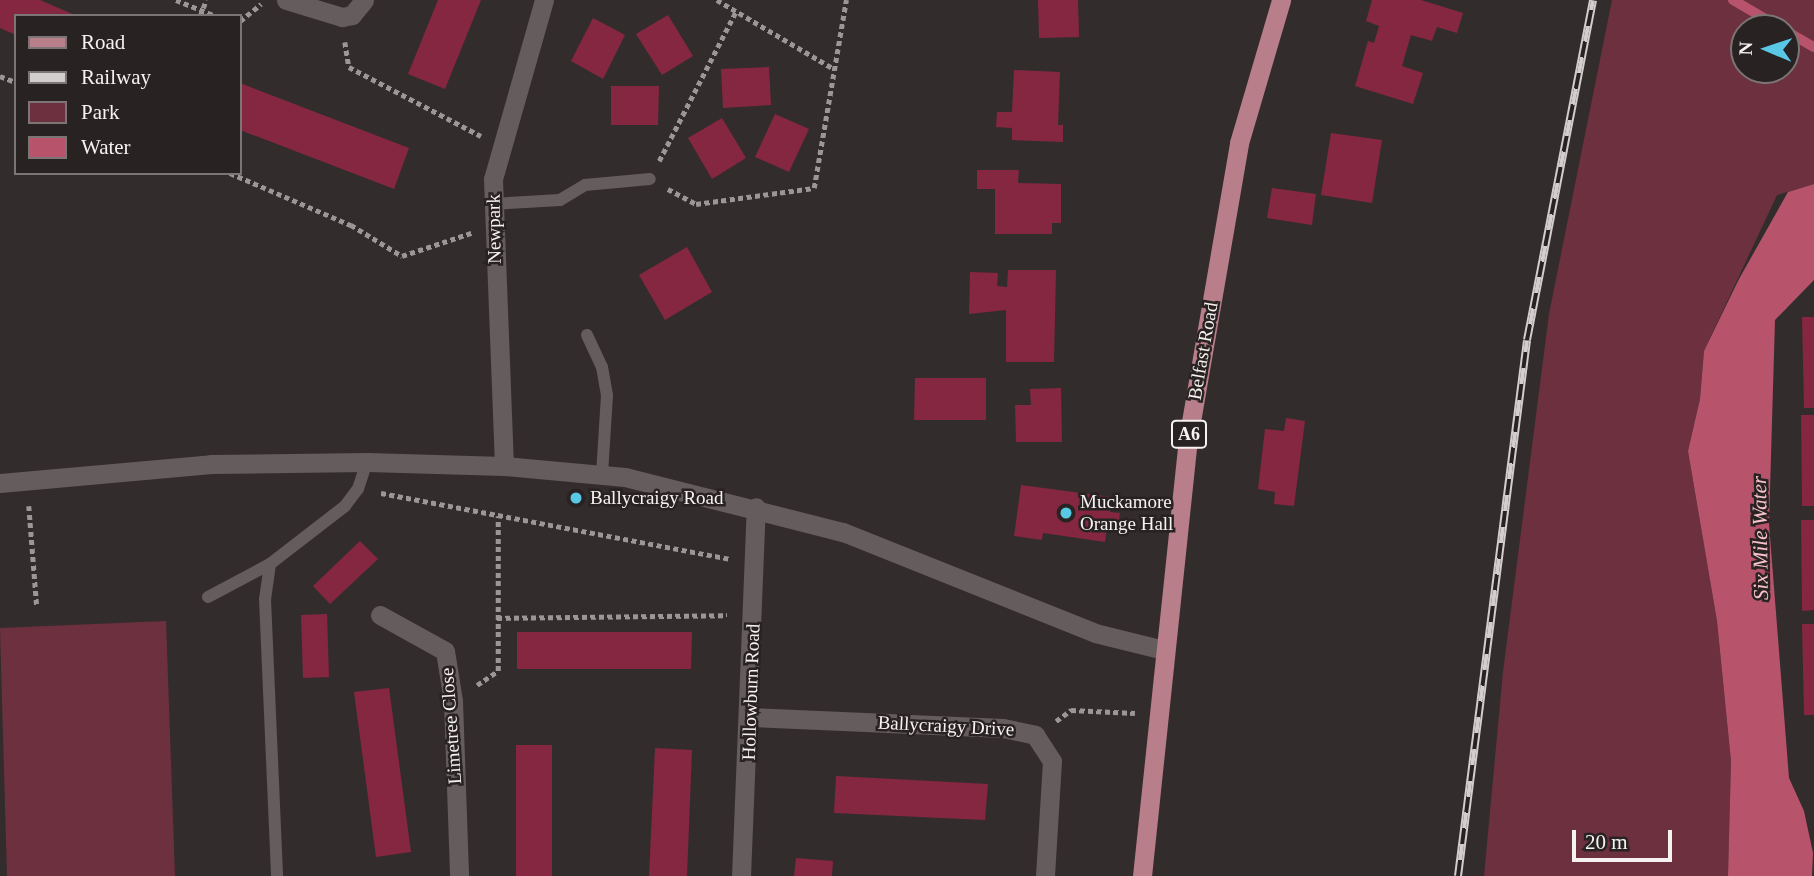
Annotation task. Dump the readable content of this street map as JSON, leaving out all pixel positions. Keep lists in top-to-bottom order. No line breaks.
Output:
{"streets":{"main road":["Belfast Road","A6"],"street":["Newpark","Hollowburn Road","Limetree Close","Ballycraigy Drive"]},"crossings":[["Hollowburn Road","Ballycraigy Drive"]],"water":["Six Mile Water"],"places":["Ballycraigy Road","Muckamore Orange Hall"],"legend":["Road","Railway","Park","Water"],"scale_bar":"20 m","north":"left"}
